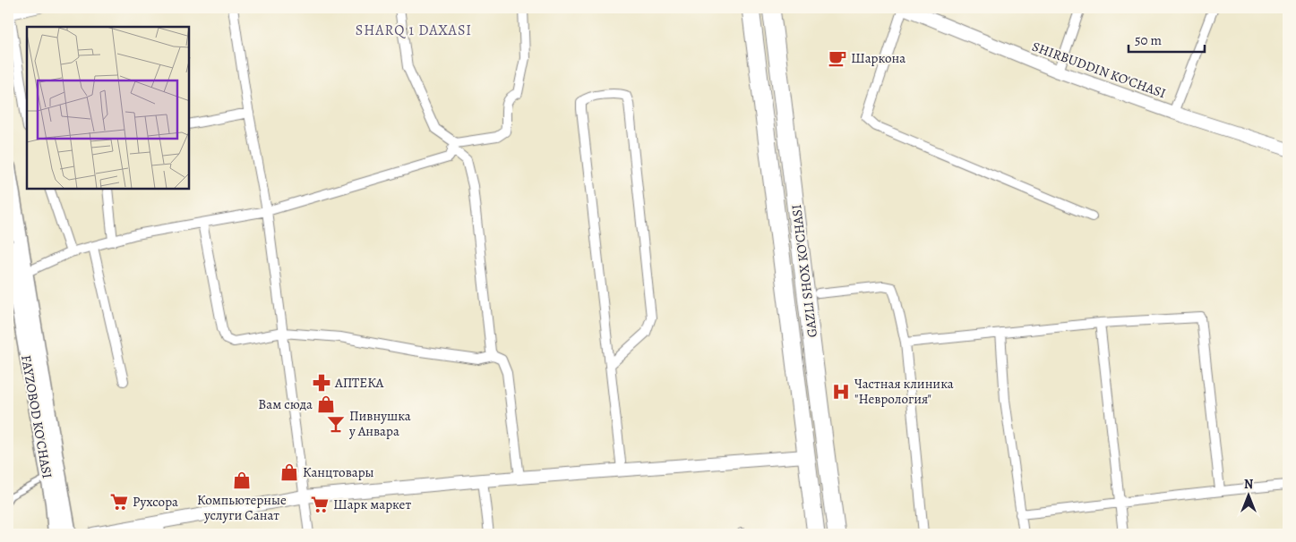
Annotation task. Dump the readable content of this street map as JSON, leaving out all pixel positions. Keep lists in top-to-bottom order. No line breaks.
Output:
{"streets":{"highway":["GAZLI SHOX KO'CHASI"],"main road":["FAYZOBOD KO'CHASI"],"street":["SHIRBUDDIN KO'CHASI"]},"districts":["SHARQ 1 DAXASI"],"places":{"cafe":["Шаркона"],"pharmacy":["АПТЕКА"],"hospital":["Частная клиника \"Неврология\""],"shop":["Вам сюда","Канцтовары","Компьютерные услуги Санат"],"bar":["Пивнушка у Анвара"],"supermarket":["Рухсора","Шарк маркет"]},"scale_bar":"50 m","north":"top"}
